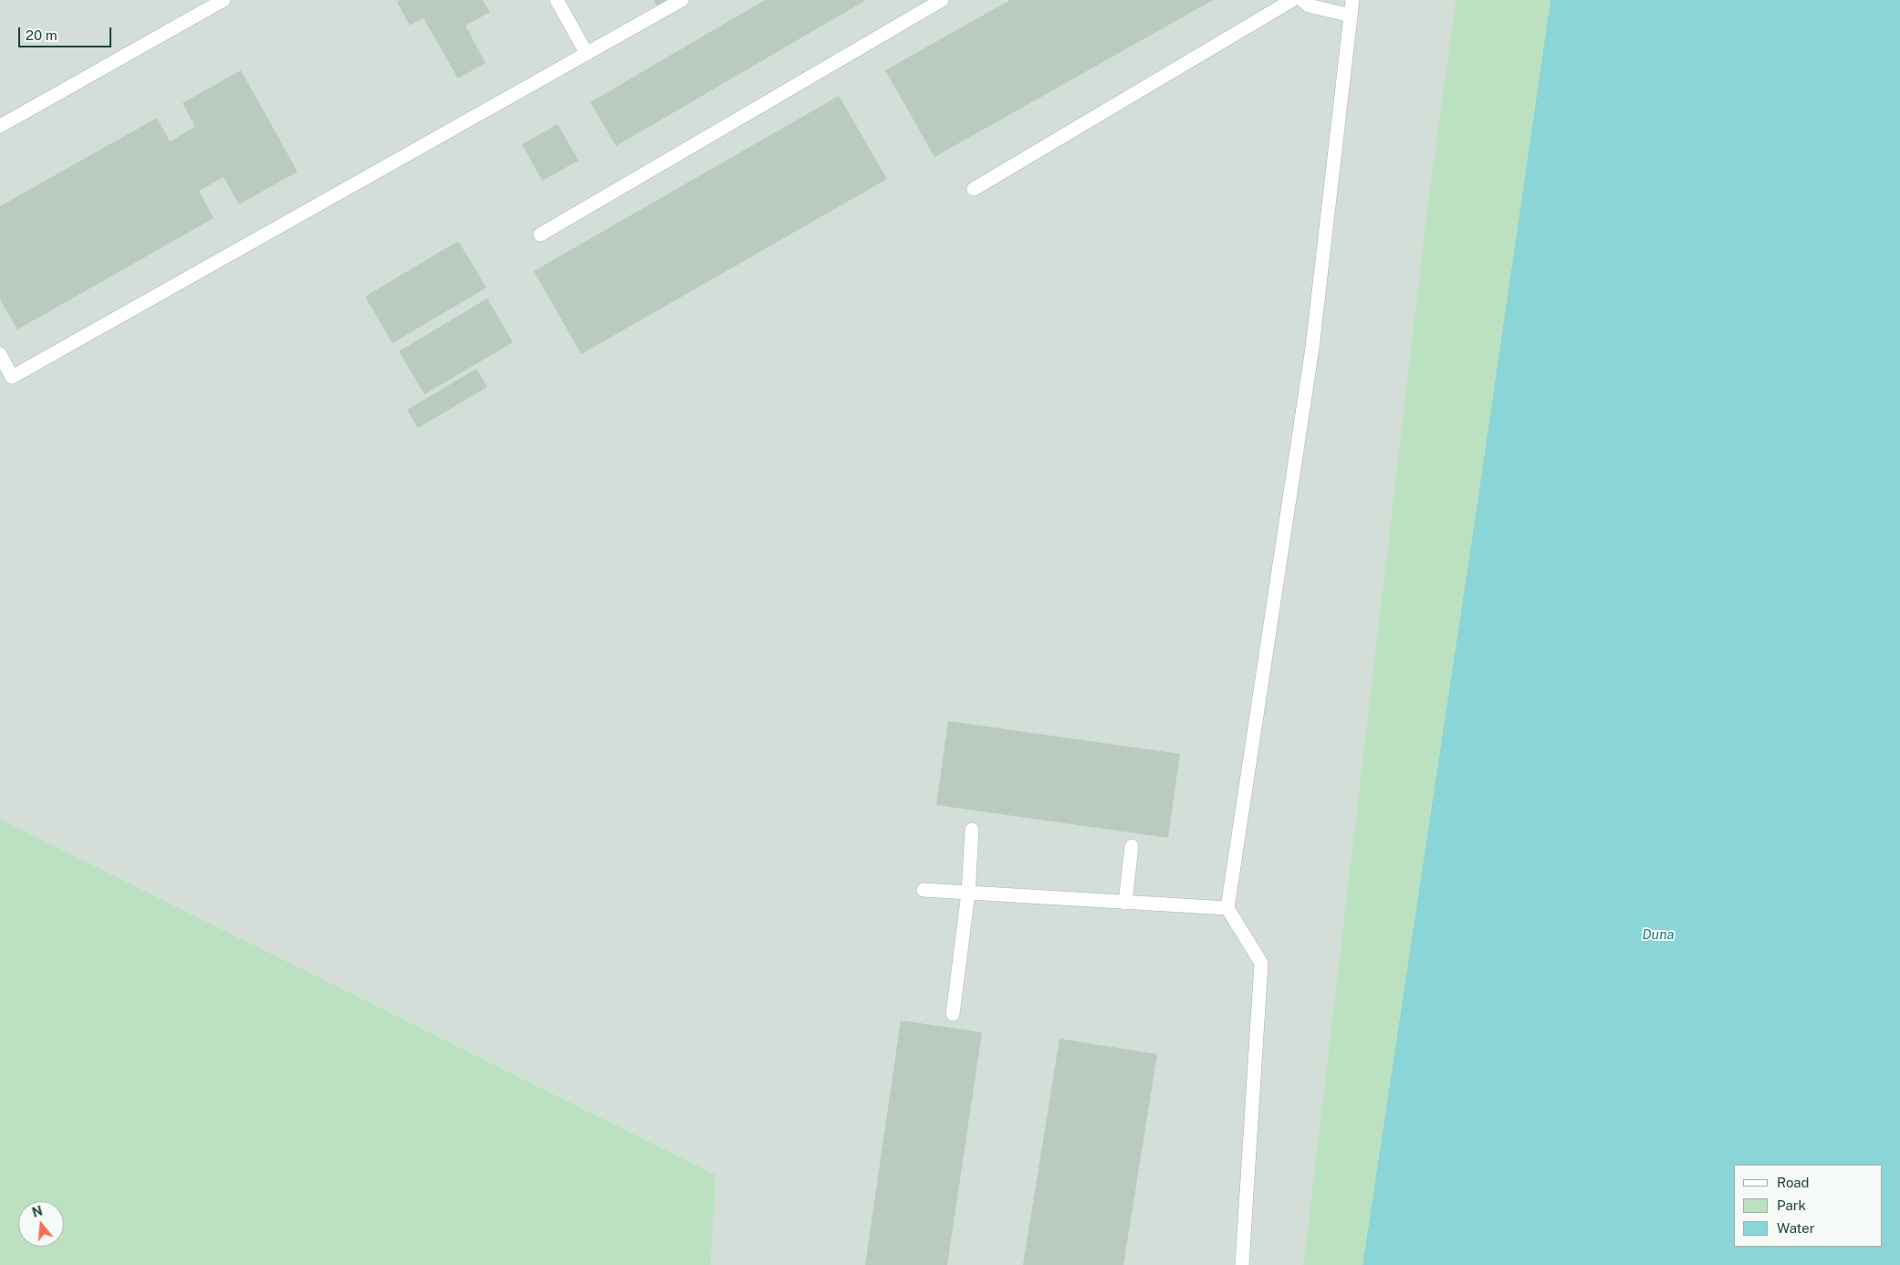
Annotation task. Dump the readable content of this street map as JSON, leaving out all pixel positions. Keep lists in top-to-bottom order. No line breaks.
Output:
{"water":["Duna"],"legend":["Road","Park","Water"],"scale_bar":"20 m","north":"top"}
